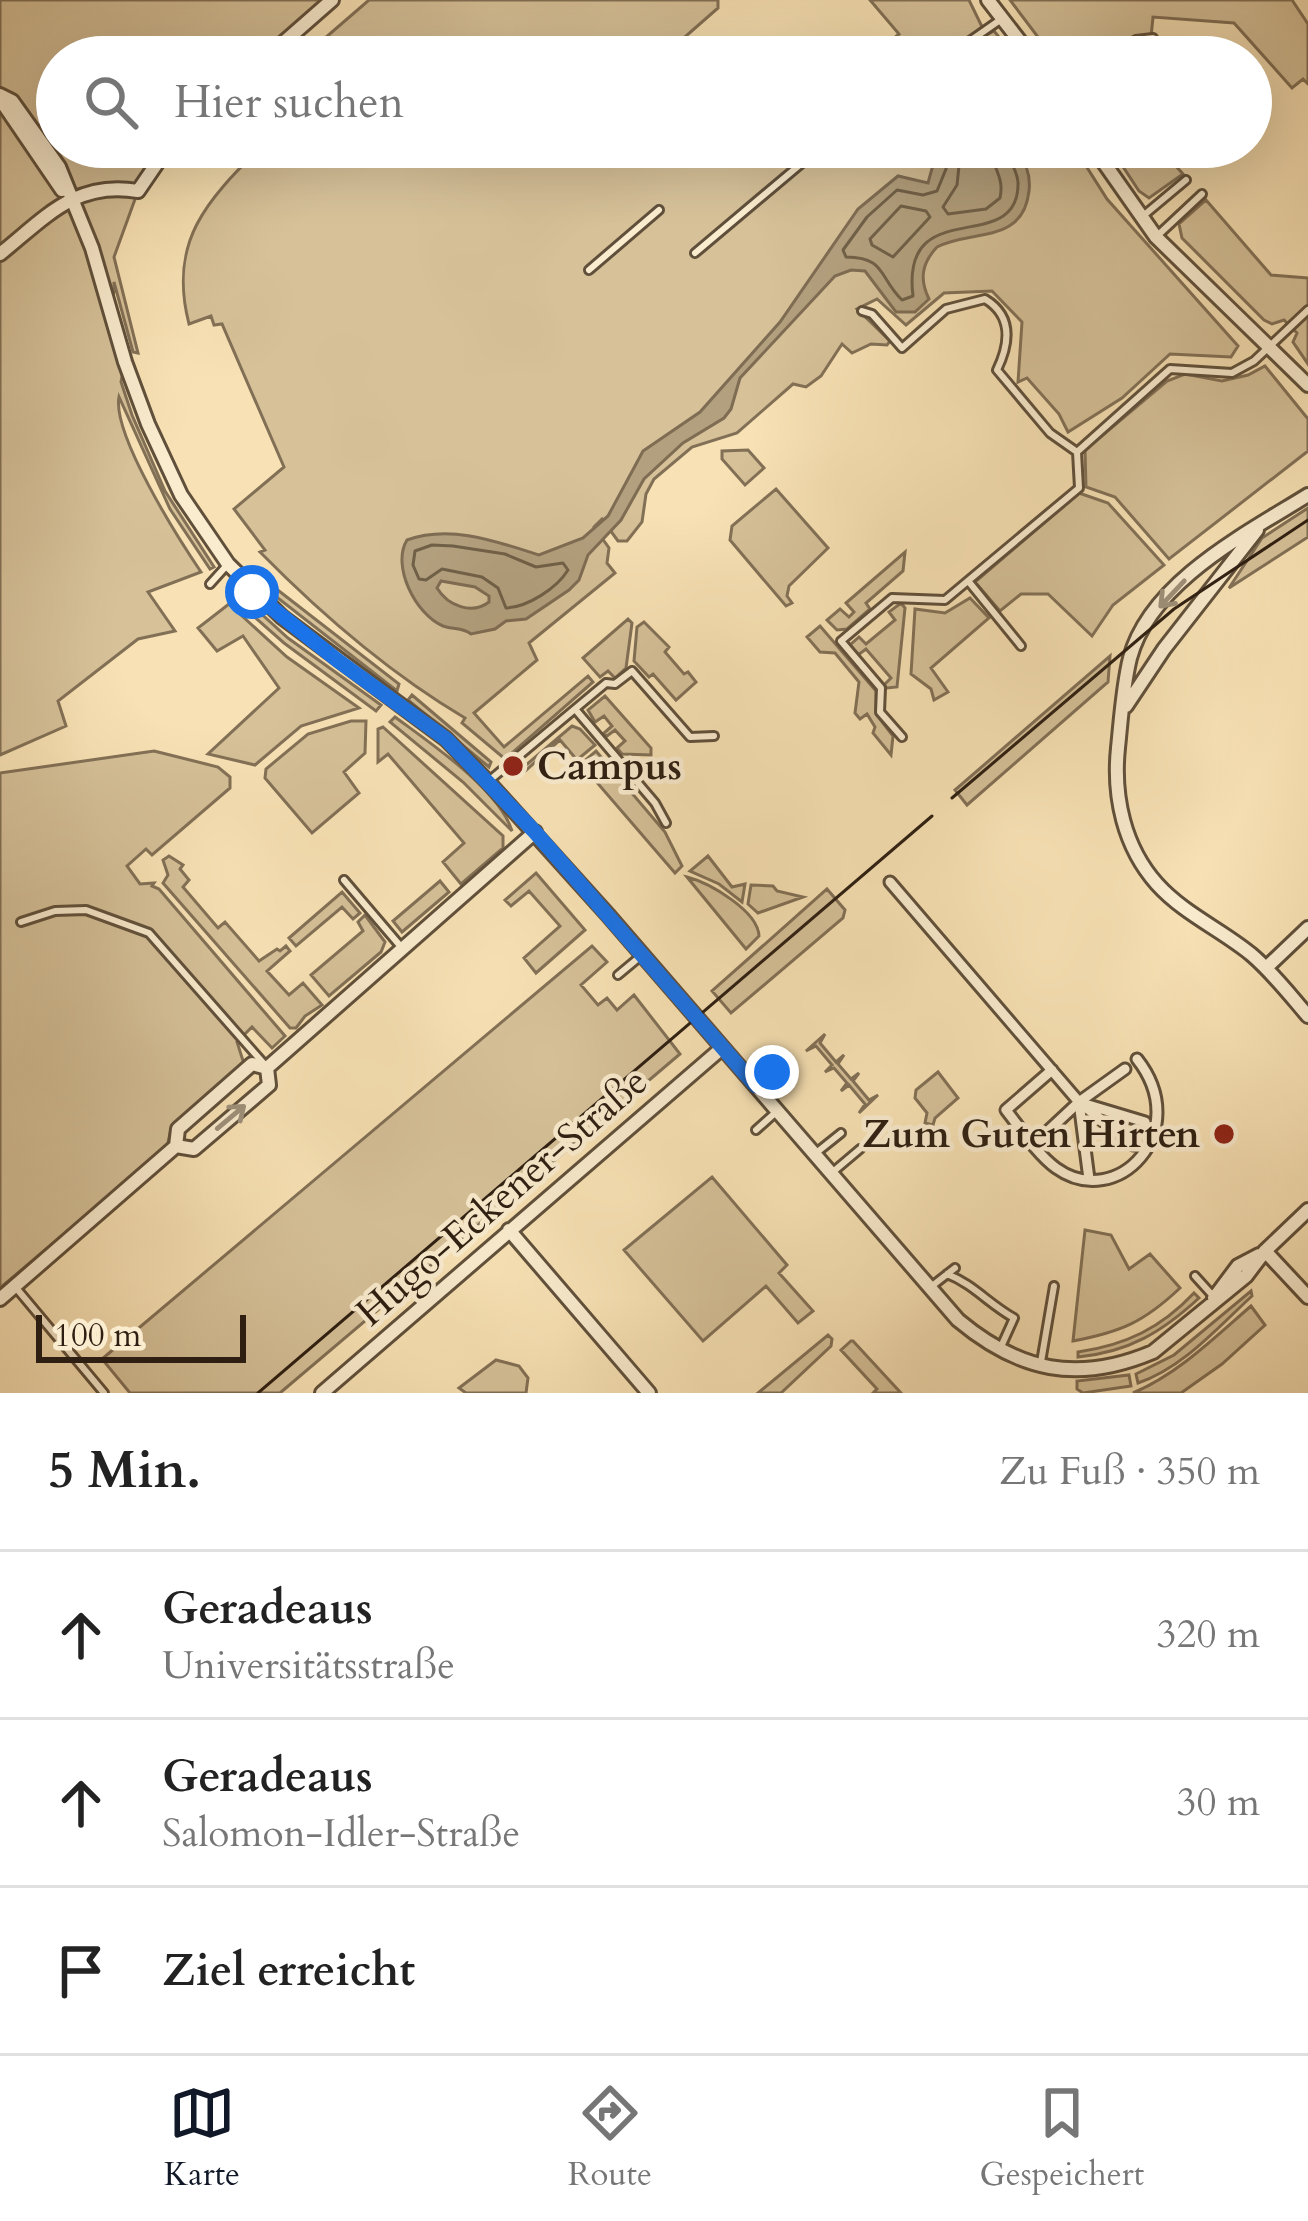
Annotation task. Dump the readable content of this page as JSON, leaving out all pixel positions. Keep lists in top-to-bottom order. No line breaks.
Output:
{"streets":{"street":["Hugo-Eckener-Straße"]},"places":["Campus","Zum Guten Hirten"],"scale_bar":"100 m","page":{"search":"Hier suchen","scale":"100 m","heading":["5 Min.","Zu Fuß · 350 m"],"list":[["Geradeaus","Universitätsstraße","320 m"],["Geradeaus","Salomon-Idler-Straße","30 m"],"Ziel erreicht"],"nav":["Karte","Route","Gespeichert"]}}
